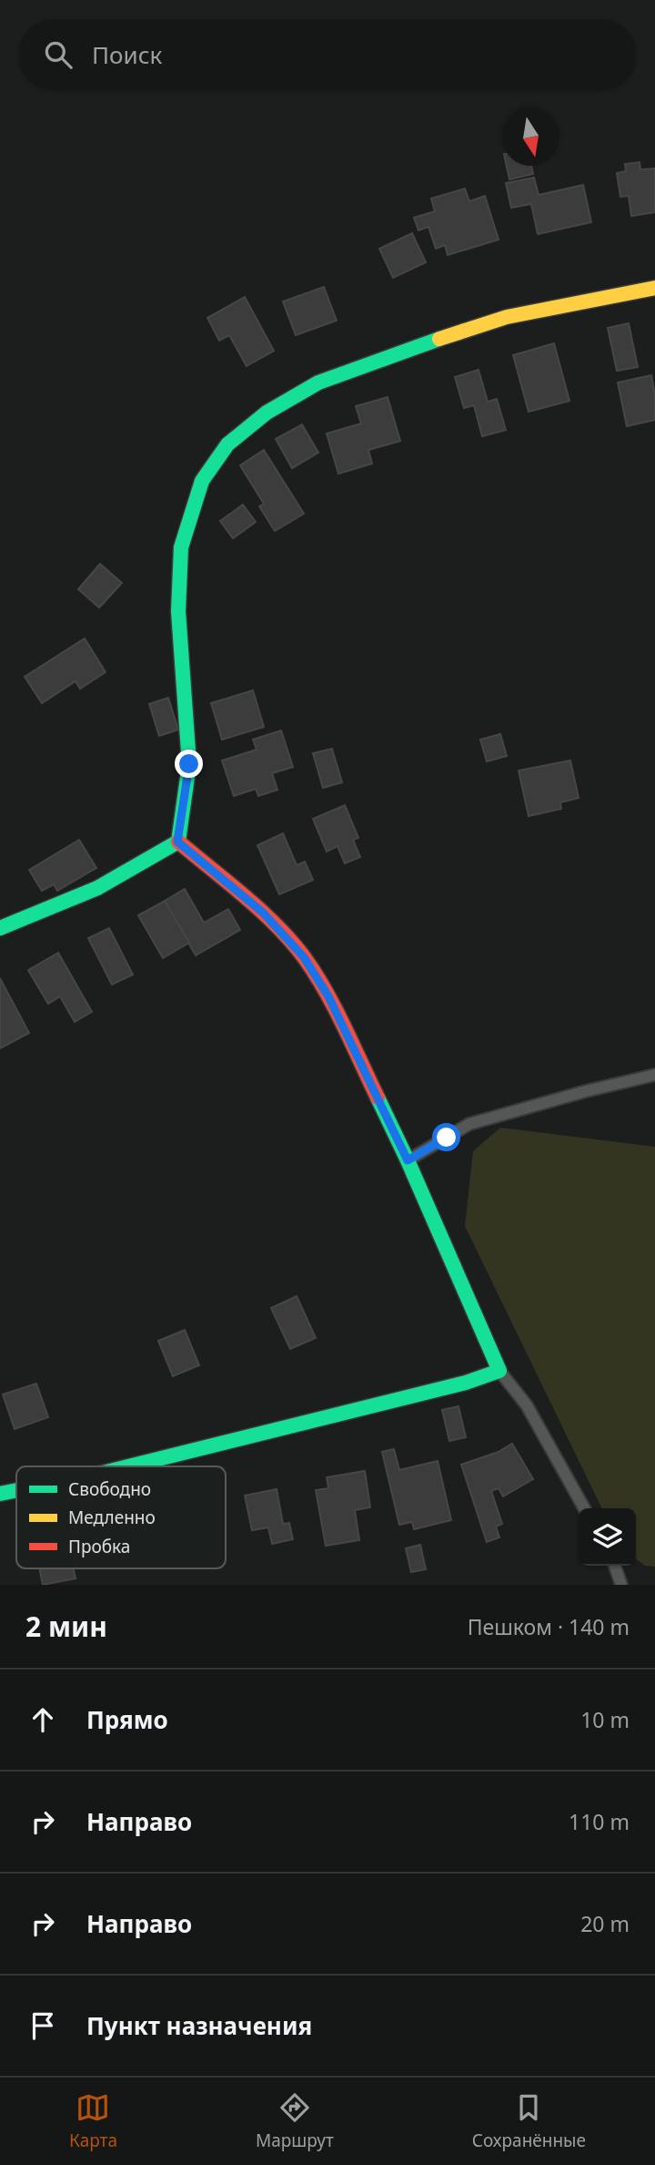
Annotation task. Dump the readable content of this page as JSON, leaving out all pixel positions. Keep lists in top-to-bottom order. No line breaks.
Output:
{"legend":["Свободно","Медленно","Пробка"],"north":"bottom","page":{"search":"Поиск","heading":["2 мин","Пешком · 140 m"],"list":[["Прямо","10 m"],["Направо","110 m"],["Направо","20 m"],"Пункт назначения"],"nav":["Карта","Маршрут","Сохранённые"]}}
